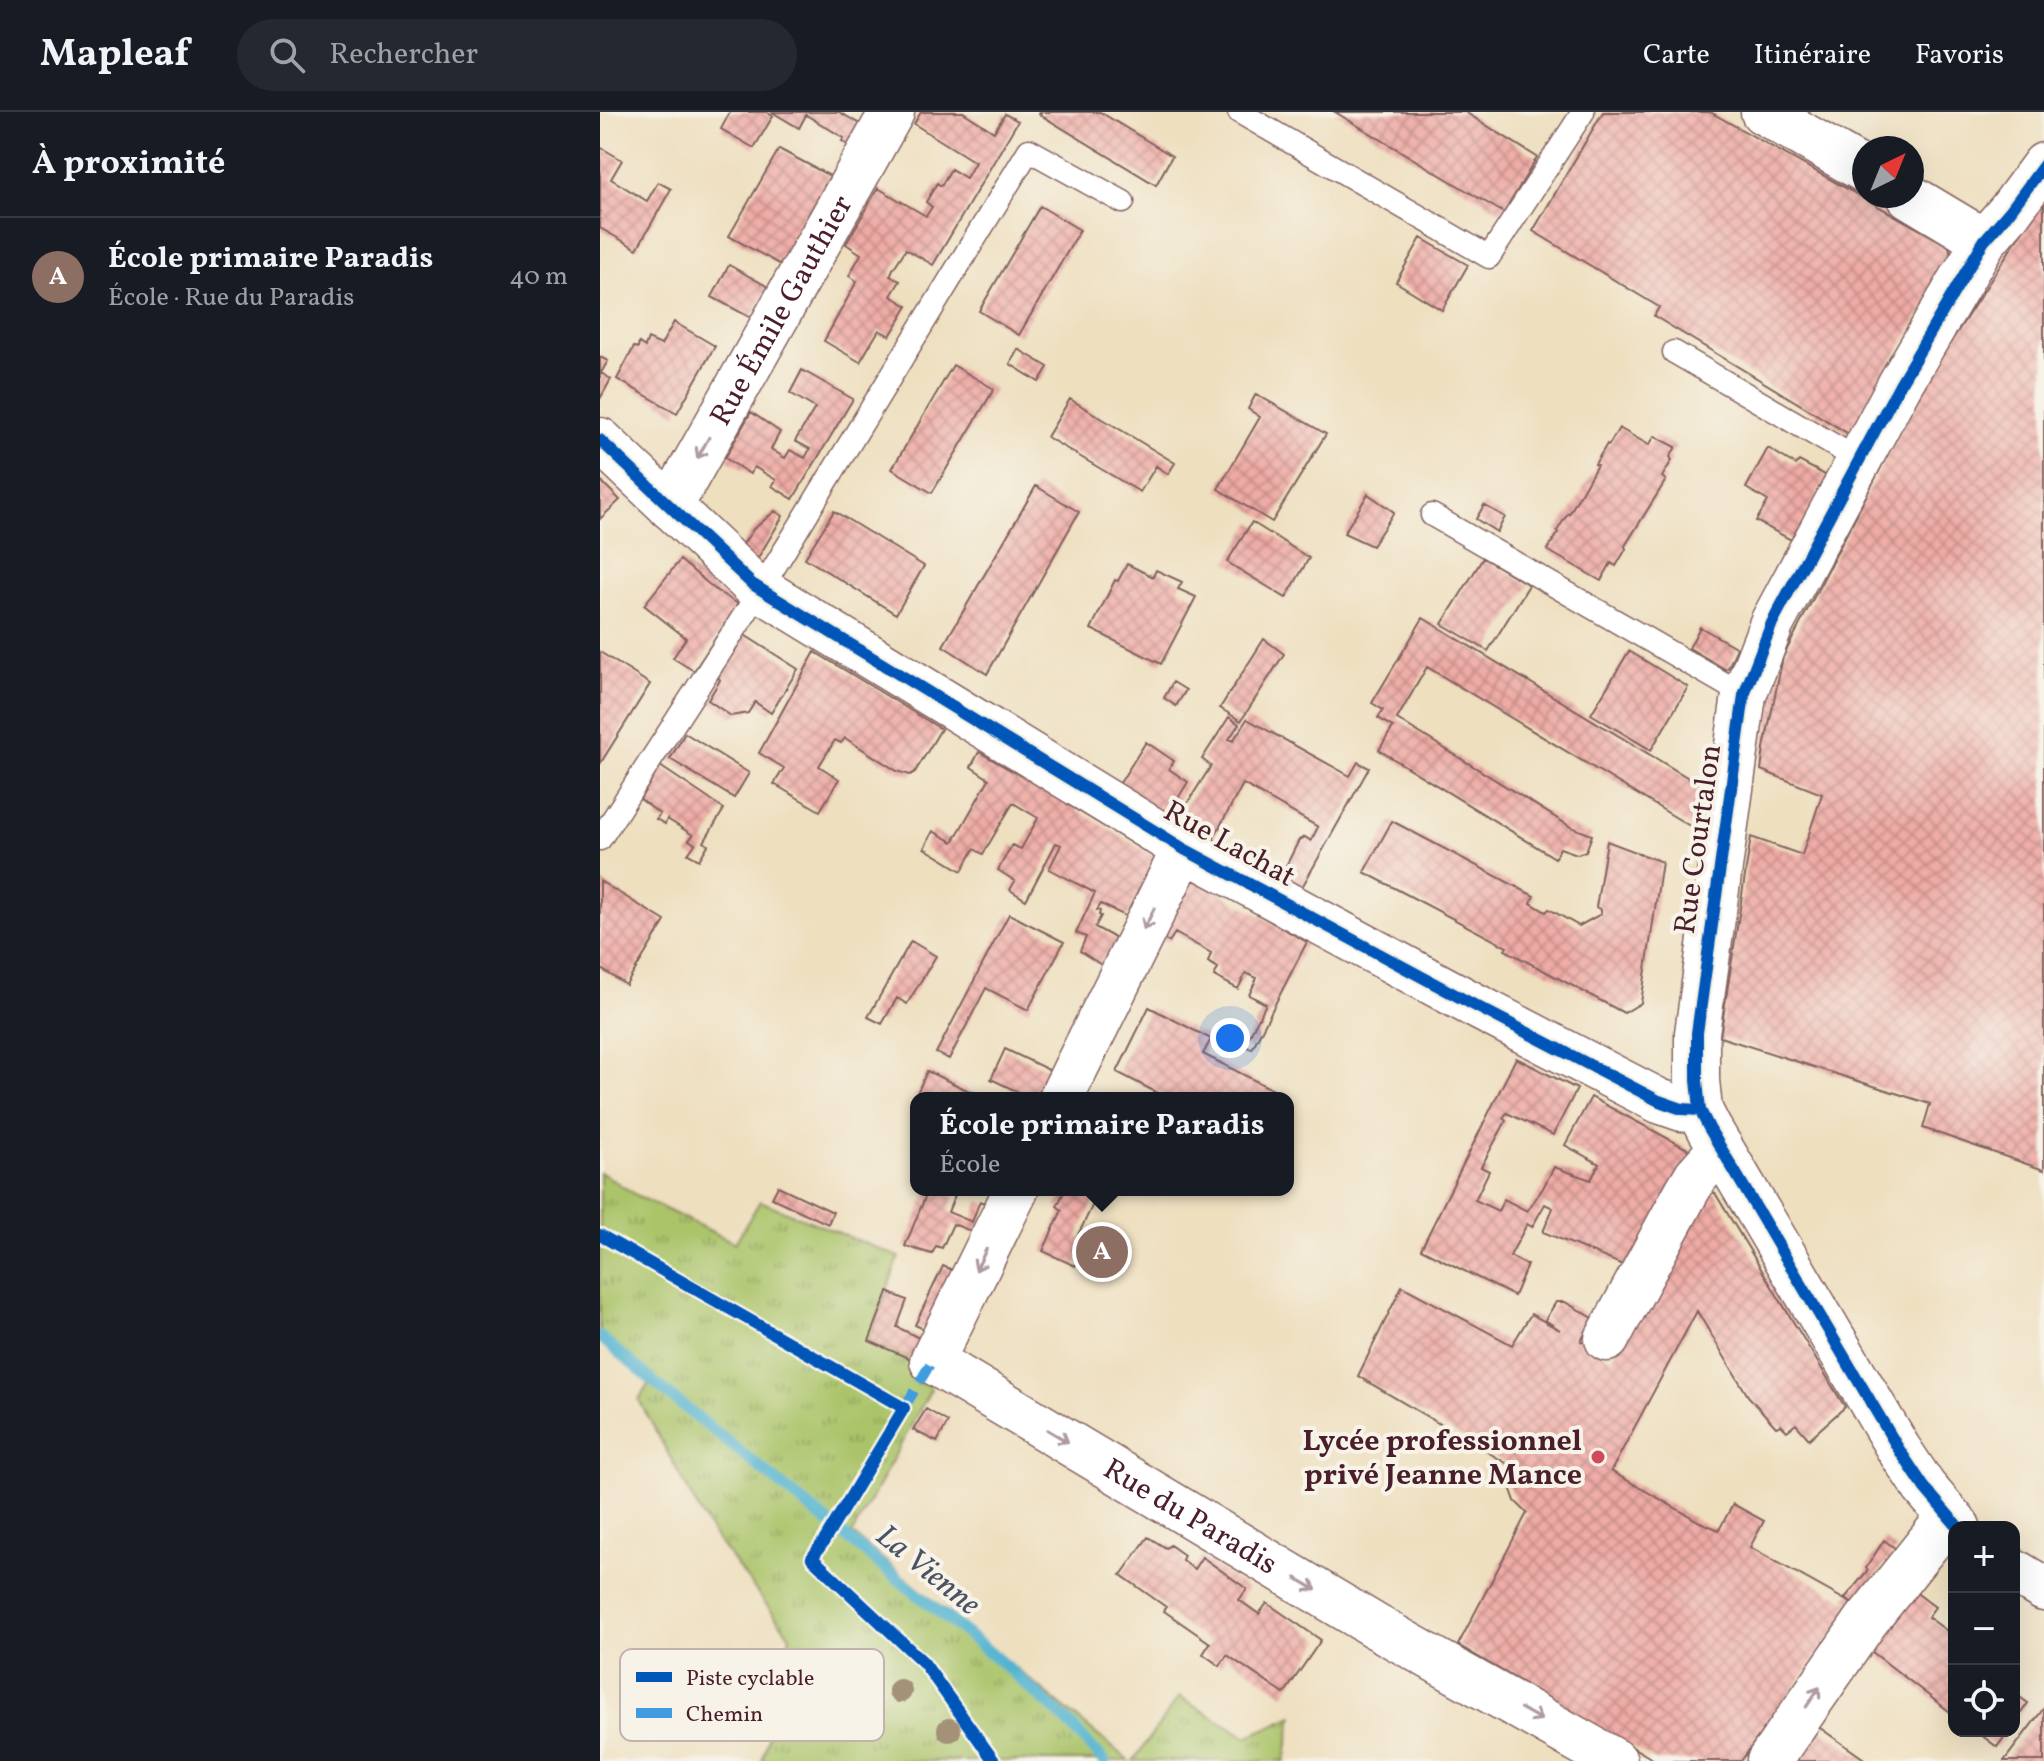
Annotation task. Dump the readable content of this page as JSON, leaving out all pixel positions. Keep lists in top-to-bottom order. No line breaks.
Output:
{"streets":{"street":["Rue Émile Gauthier","Rue Courtalon","Rue Lachat","Rue du Paradis"]},"crossings":[["Rue Émile Gauthier","Rue Lachat"],["Rue Courtalon","Rue Lachat"]],"one_way":["Rue Émile Gauthier","Rue du Paradis"],"water":["La Vienne"],"places":["Lycée professionnel privé Jeanne Mance"],"legend":["Piste cyclable","Chemin"],"north":"top right","page":{"header":"Mapleaf","search":"Rechercher","nav":["Carte","Itinéraire","Favoris"],"heading":"À proximité","list":[{"mark":"A","name":"École primaire Paradis","note":"École · Rue du Paradis","value":"40 m"}],"popup":["École primaire Paradis","École"],"pins":"A","map_buttons":["+","−"]}}
